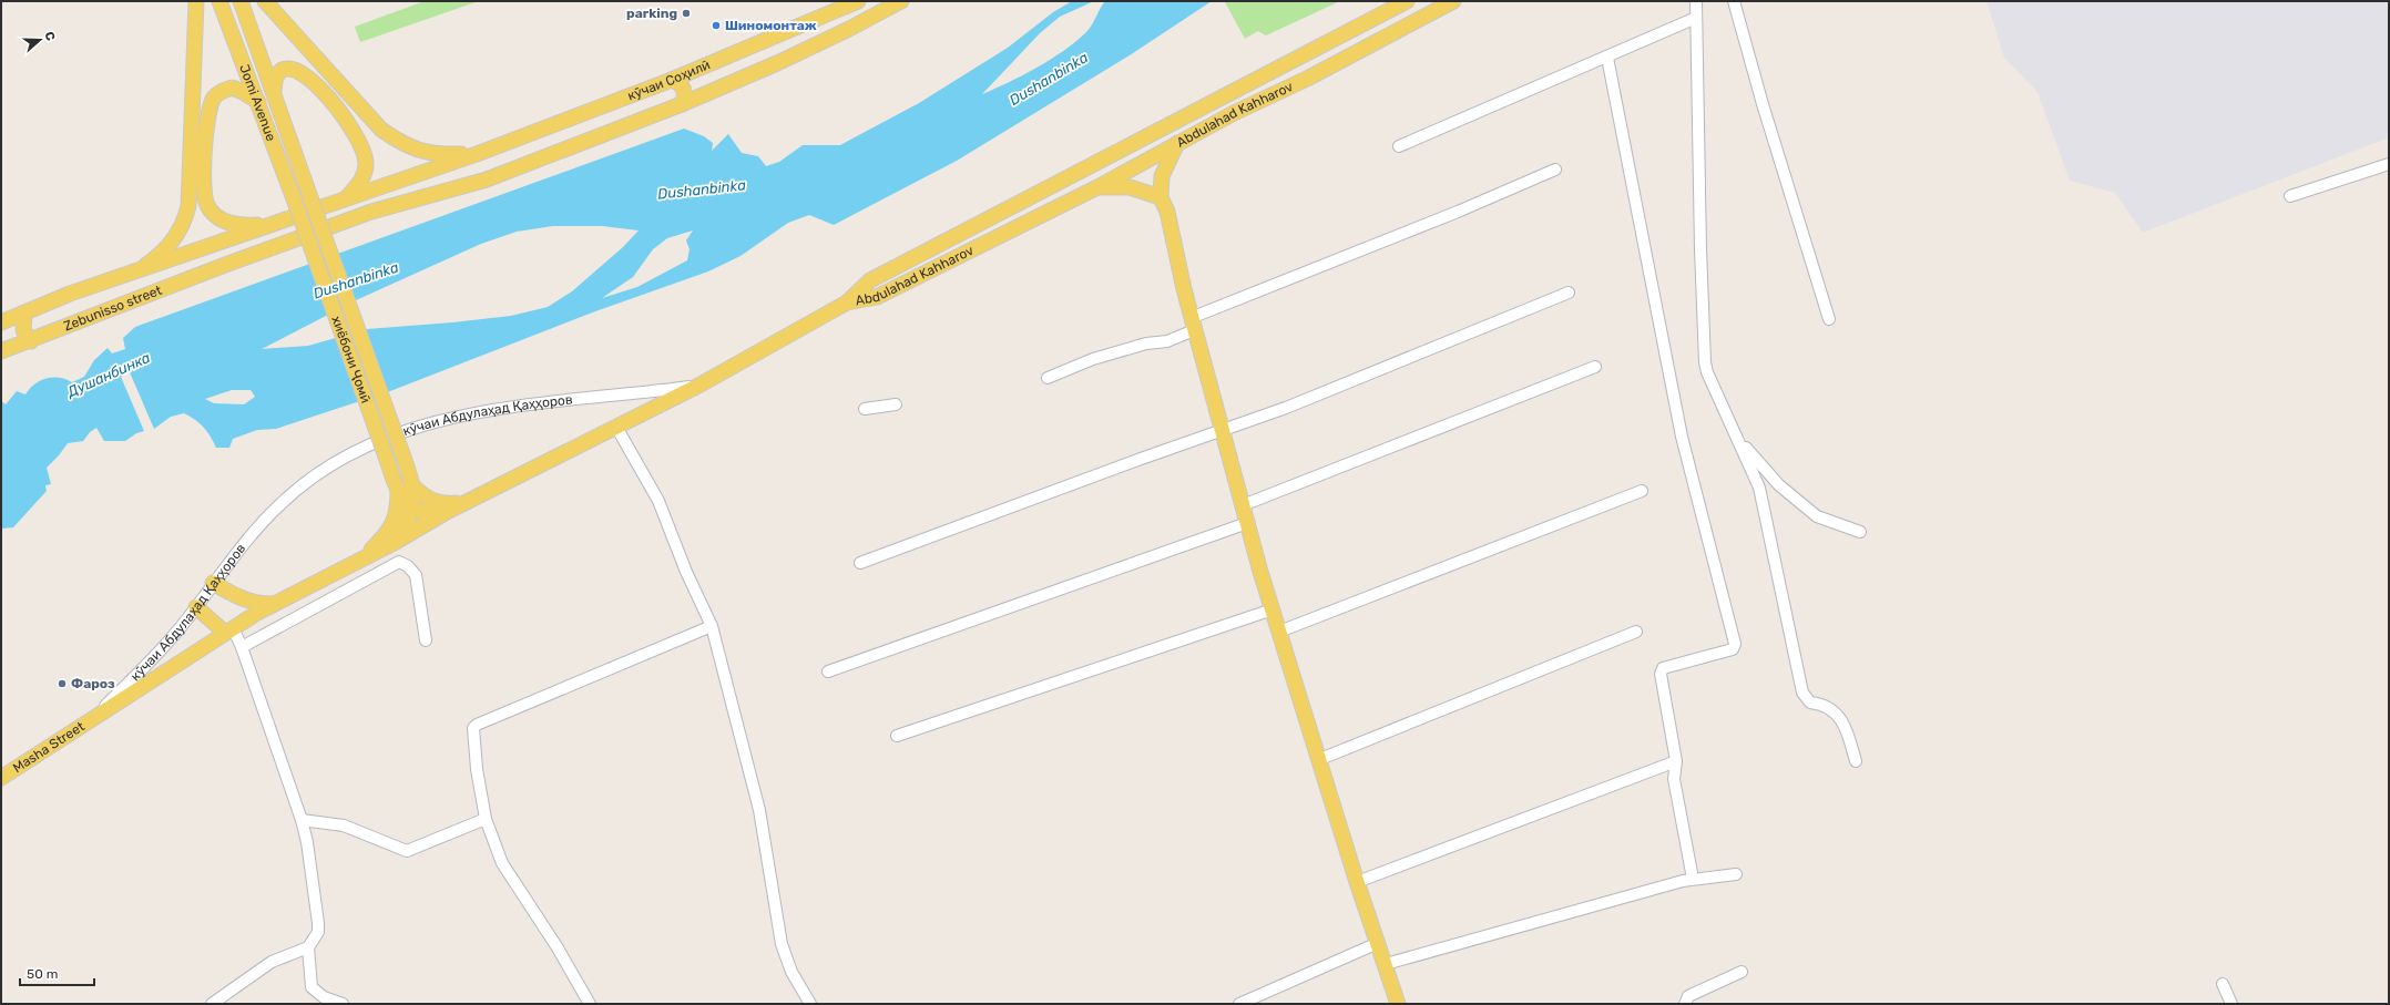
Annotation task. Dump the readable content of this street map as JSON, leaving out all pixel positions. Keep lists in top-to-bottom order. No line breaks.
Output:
{"streets":{"main road":["кӯчаи Соҳилӣ","Jomi Avenue","Abdulahad Kahharov","Zebunisso street","хиёбони Ҷомӣ","кӯчаи Абдулаҳад Қаҳҳоров","Masha Street"]},"crossings":[["кӯчаи Соҳилӣ","Zebunisso street"],["Jomi Avenue","хиёбони Ҷомӣ"],["Abdulahad Kahharov","кӯчаи Абдулаҳад Қаҳҳоров"],["хиёбони Ҷомӣ","кӯчаи Абдулаҳад Қаҳҳоров"],["кӯчаи Абдулаҳад Қаҳҳоров","Masha Street"]],"water":["Dushanbinka","Душанбинка"],"places":["parking","Шиномонтаж","Фароз"],"scale_bar":"50 m","north":"right"}
